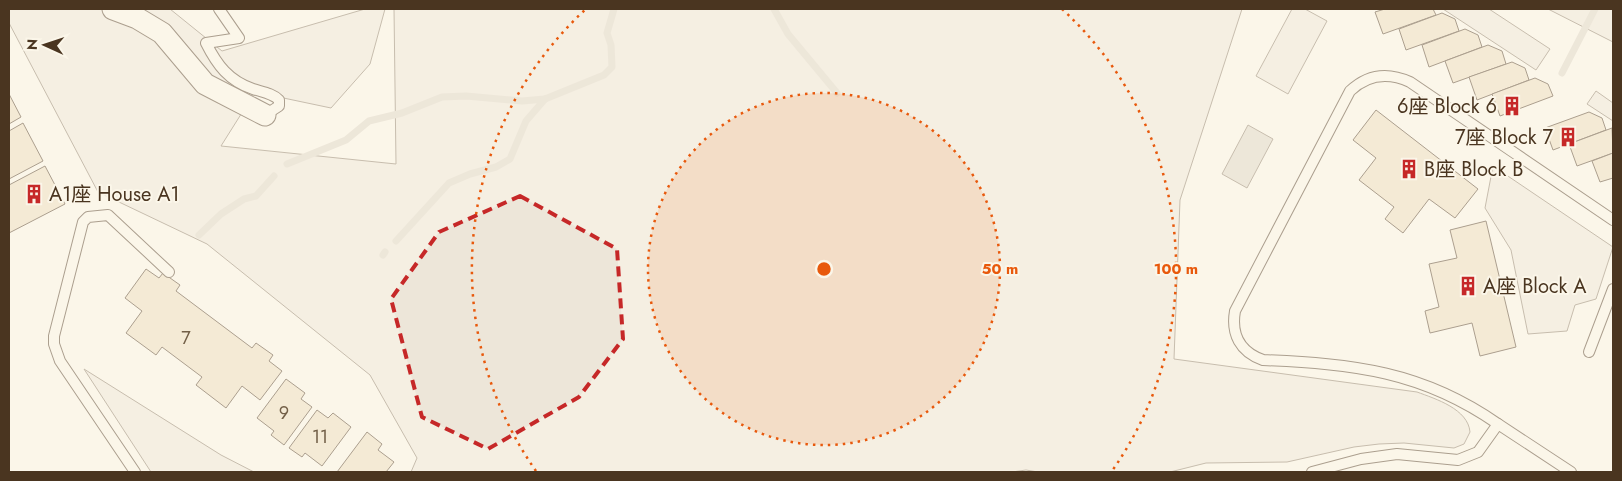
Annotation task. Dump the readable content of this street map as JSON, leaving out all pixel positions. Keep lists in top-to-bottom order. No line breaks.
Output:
{"places":{"building":["6座 Block 6","7座 Block 7","B座 Block B","A1座 House A1","A座 Block A"]},"house_numbers":["7","9","11"],"north":"left","rings":["50 m","100 m"]}
